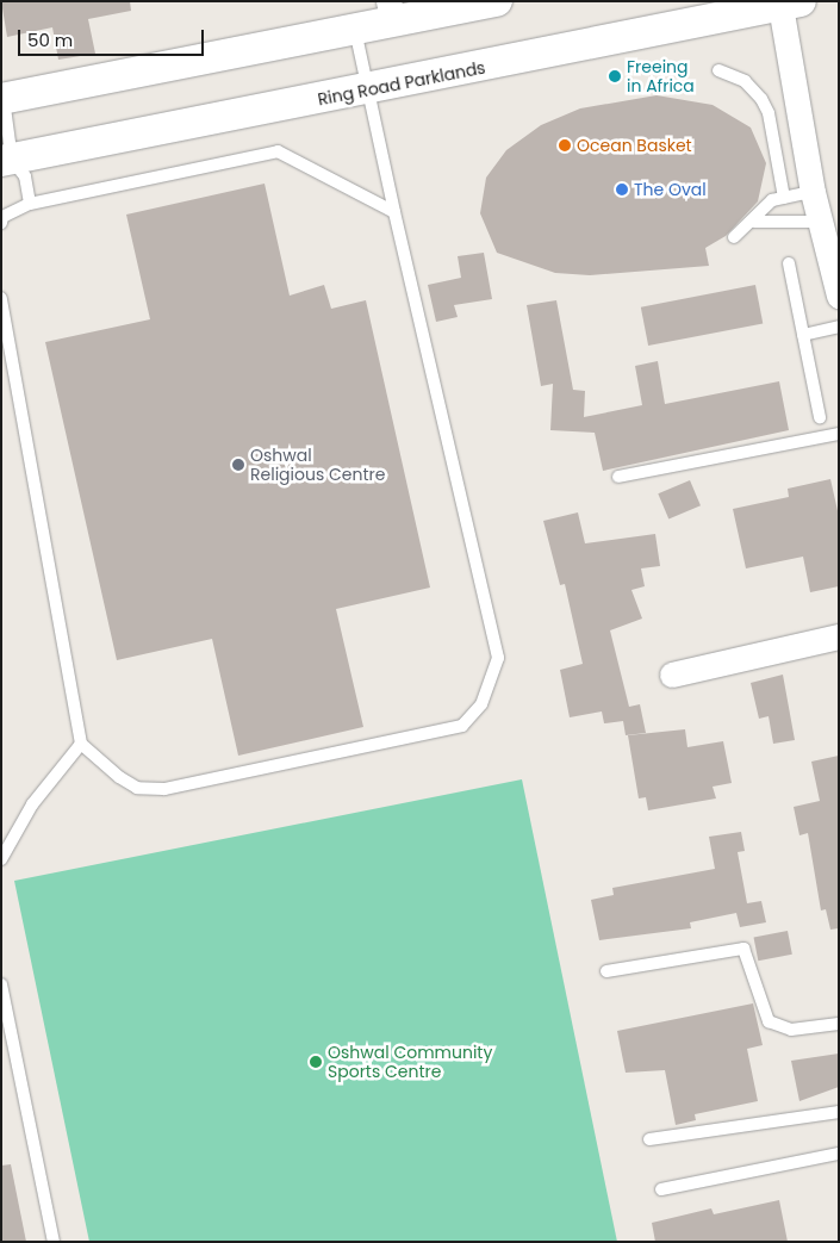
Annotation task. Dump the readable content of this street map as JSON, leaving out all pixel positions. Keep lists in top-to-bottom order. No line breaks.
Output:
{"streets":{"street":["Ring Road Parklands"]},"places":["Freeing in Africa","Ocean Basket","The Oval","Oshwal Religious Centre","Oshwal Community Sports Centre"],"scale_bar":"50 m"}
